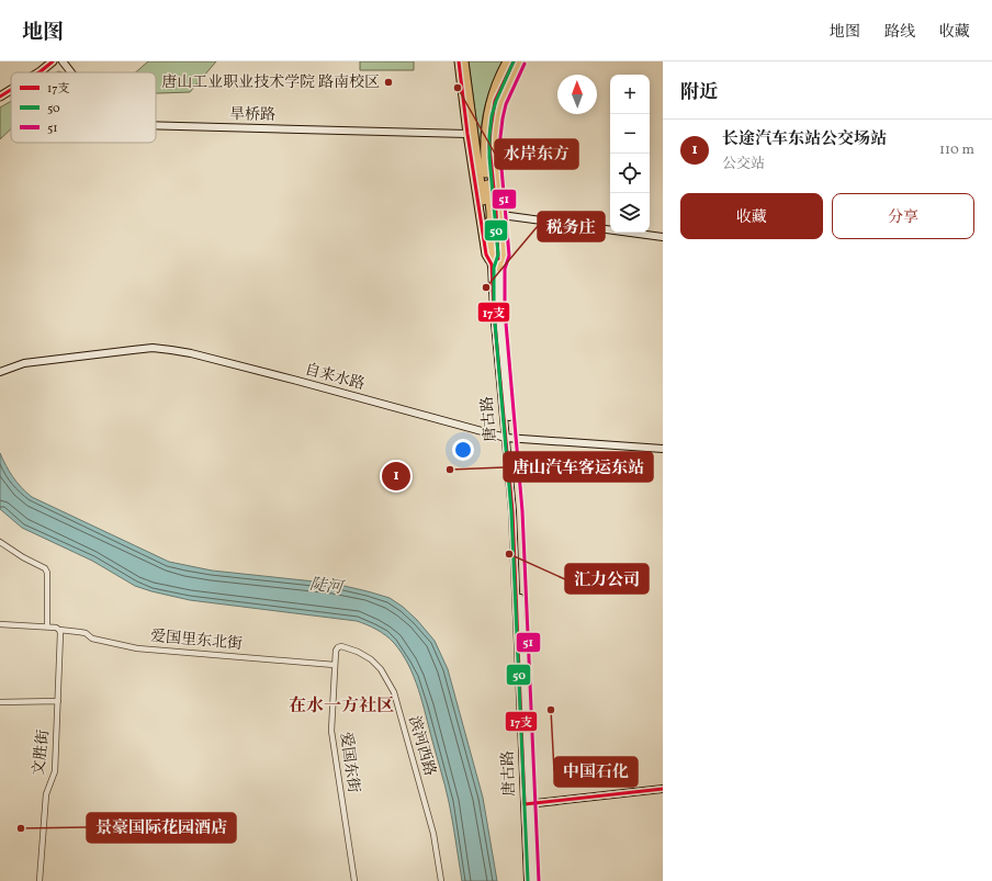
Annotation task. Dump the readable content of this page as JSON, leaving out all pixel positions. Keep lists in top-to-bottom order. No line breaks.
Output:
{"streets":{"street":["旱桥路","自来水路","唐古路","爱国里东北街","滨河西路","文胜街","爱国东街"]},"crossings":[["自来水路","唐古路"],["爱国里东北街","文胜街"],["爱国里东北街","爱国东街"],["滨河西路","爱国东街"]],"districts":["在水一方社区"],"water":["陡河"],"places":["唐山工业职业技术学院 路南校区","水岸东方","税务庄","唐山汽车客运东站","汇力公司","中国石化","景豪国际花园酒店"],"lines":["transit line 17支","transit line 50","transit line 51"],"legend":["17支","50","51"],"north":"top","page":{"header":"地图","nav":["地图","路线","收藏"],"heading":"附近","map_buttons":["+","−"],"list":[{"mark":"1","name":"长途汽车东站公交场站","note":"公交站","value":"110 m"}],"buttons":["收藏","分享"],"pins":"1"}}
